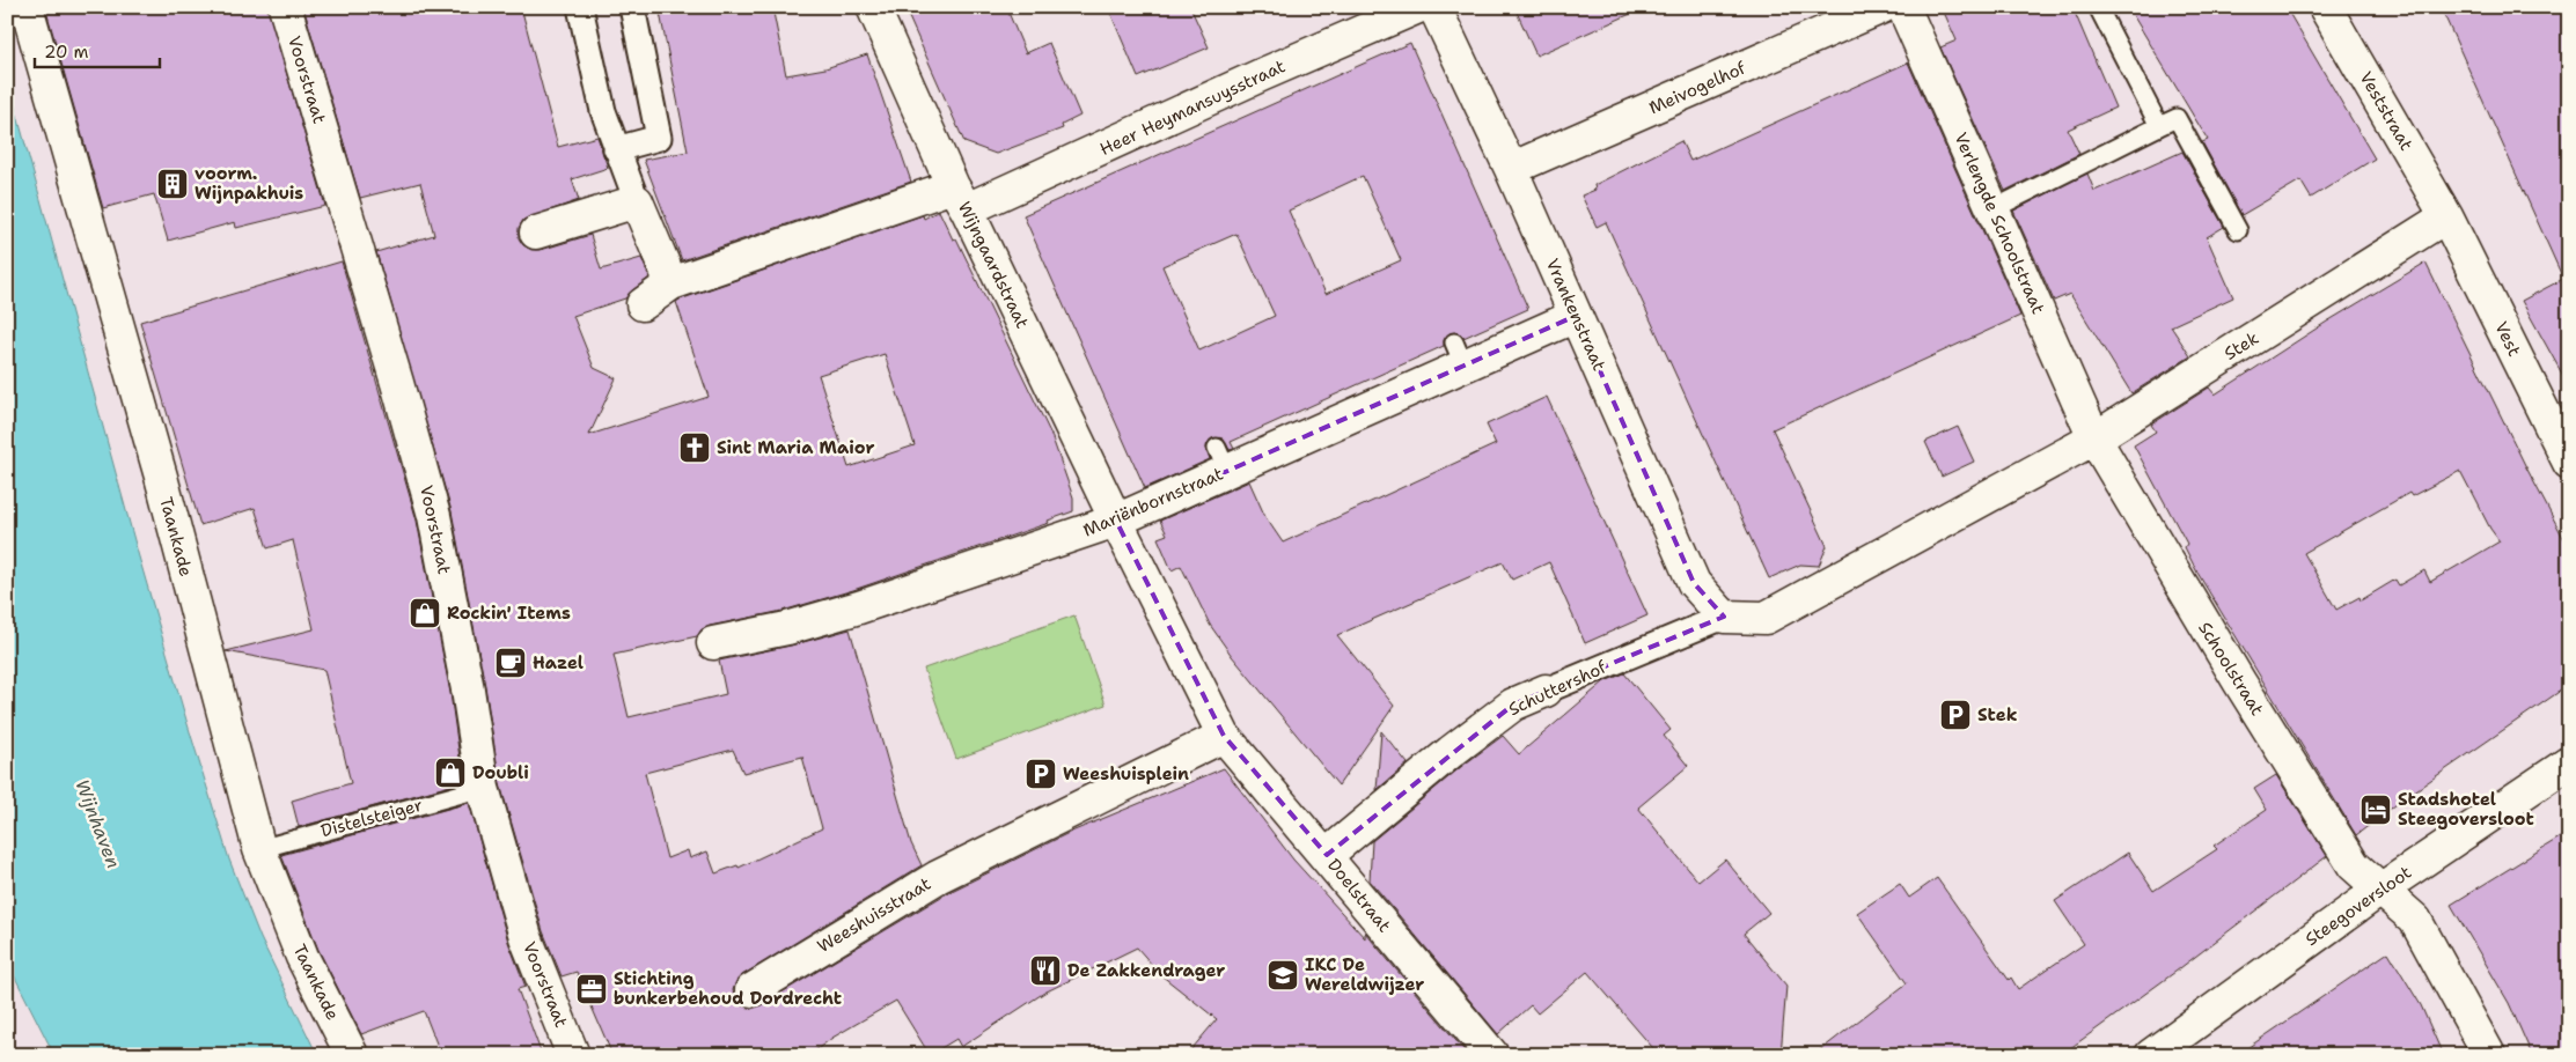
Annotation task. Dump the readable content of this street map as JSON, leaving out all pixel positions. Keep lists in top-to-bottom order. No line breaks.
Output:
{"streets":{"street":["Voorstraat","Meivogelhof","Heer Heymansuysstraat","Veststraat","Verlengde Schoolstraat","Wijngaardstraat","Vrankenstraat","Vest","Stek","Mariënbornstraat","Taankade","Schoolstraat","Schuttershof","Doelstraat","Steegoversloot","Weeshuisstraat"],"lane":["Distelsteiger"]},"crossings":[["Voorstraat","Distelsteiger"],["Meivogelhof","Vrankenstraat"],["Heer Heymansuysstraat","Wijngaardstraat"],["Veststraat","Vest"],["Veststraat","Stek"],["Verlengde Schoolstraat","Stek"],["Verlengde Schoolstraat","Schoolstraat"],["Wijngaardstraat","Mariënbornstraat"],["Vrankenstraat","Stek"],["Vrankenstraat","Mariënbornstraat"],["Vrankenstraat","Schuttershof"],["Vest","Stek"],["Stek","Schoolstraat"],["Stek","Schuttershof"],["Taankade","Distelsteiger"],["Schoolstraat","Steegoversloot"],["Schuttershof","Doelstraat"],["Doelstraat","Weeshuisstraat"]],"water":["Wijnhaven"],"places":{"building":["voorm. Wijnpakhuis"],"church":["Sint Maria Maior"],"shop":["Rockin' Items","Doubli"],"cafe":["Hazel"],"parking":["Stek","Weeshuisplein"],"hotel":["Stadshotel Steegoversloot"],"restaurant":["De Zakkendrager"],"school or university":["IKC De Wereldwijzer"],"office":["Stichting bunkerbehoud Dordrecht"]},"scale_bar":"20 m"}
